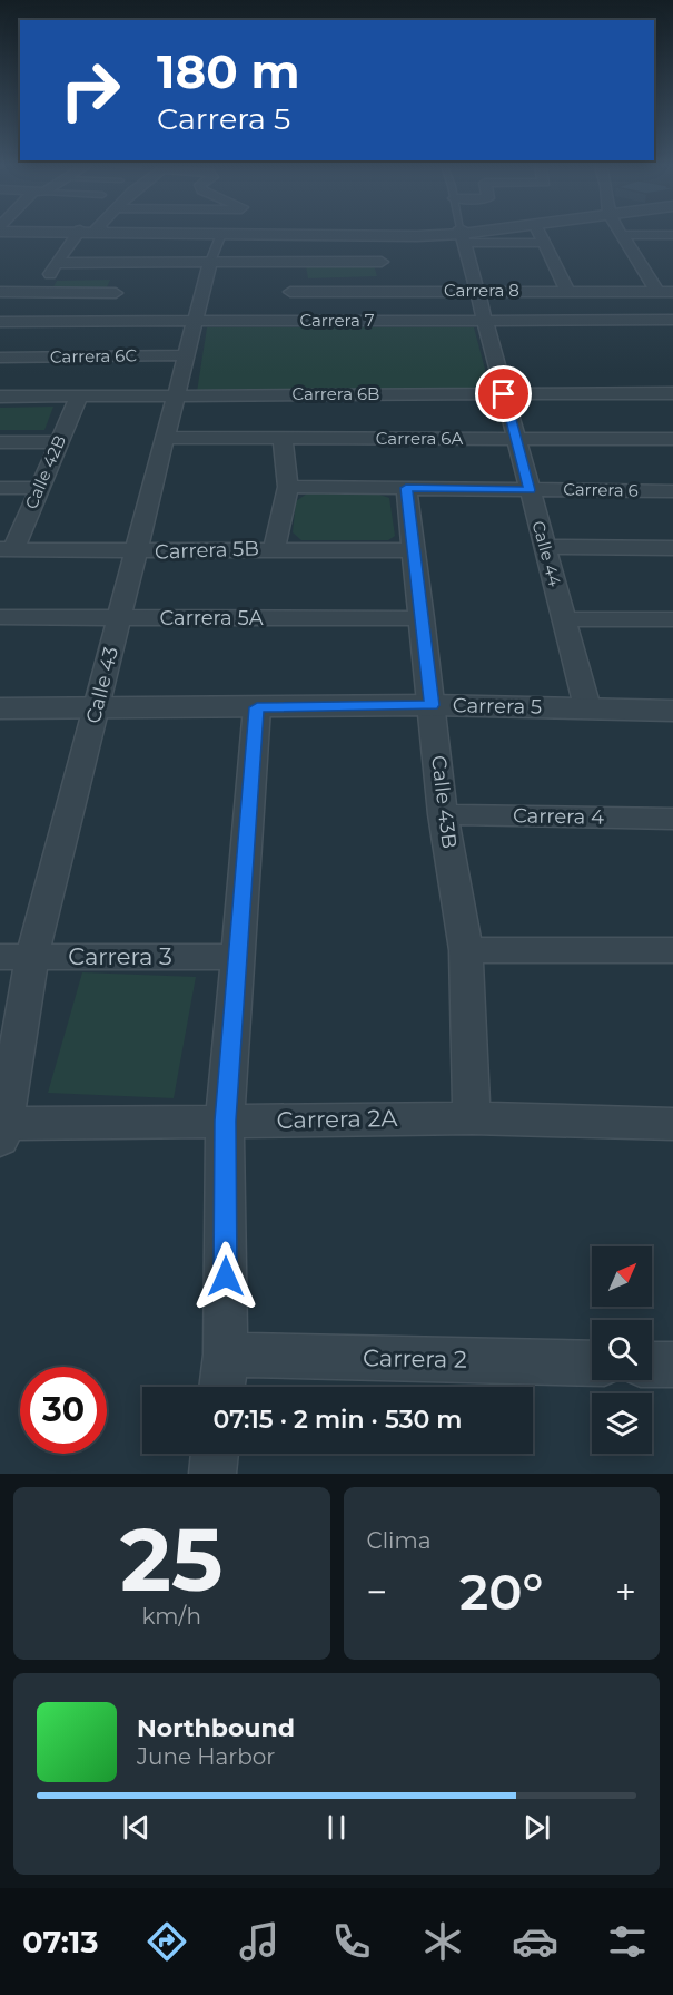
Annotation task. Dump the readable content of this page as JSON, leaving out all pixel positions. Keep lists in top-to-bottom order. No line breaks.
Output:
{"streets":{"street":["Carrera 8","Carrera 7","Carrera 6C","Carrera 6B","Carrera 6A","Calle 42B","Carrera 6","Carrera 5B","Calle 44","Carrera 5A","Calle 43","Carrera 5","Calle 43B","Carrera 4","Carrera 3","Carrera 2A","Carrera 2"]},"crossings":[["Carrera 8","Calle 44"],["Carrera 7","Calle 44"],["Carrera 7","Calle 43"],["Carrera 6C","Calle 43"],["Carrera 6B","Calle 42B"],["Carrera 6B","Calle 44"],["Carrera 6B","Calle 43"],["Carrera 6A","Calle 44"],["Carrera 6A","Calle 43"],["Calle 42B","Carrera 5B"],["Carrera 6","Calle 44"],["Carrera 6","Calle 43B"],["Carrera 5B","Calle 43"],["Carrera 5B","Calle 43B"],["Calle 44","Carrera 5"],["Carrera 5A","Calle 43"],["Carrera 5A","Calle 43B"],["Calle 43","Carrera 5"],["Calle 43","Carrera 3"],["Calle 43","Carrera 2A"],["Carrera 5","Calle 43B"],["Calle 43B","Carrera 4"],["Calle 43B","Carrera 2A"]],"north":"top right","page":{"turn":["180 m","Carrera 5"],"limit":"30","trip":"07:15 · 2 min · 530 m","tile":[["25","km/h"],"Clima"],"heat":["−","20°","+"],"song":["Northbound","June Harbor"],"tabs":"07:13"}}
